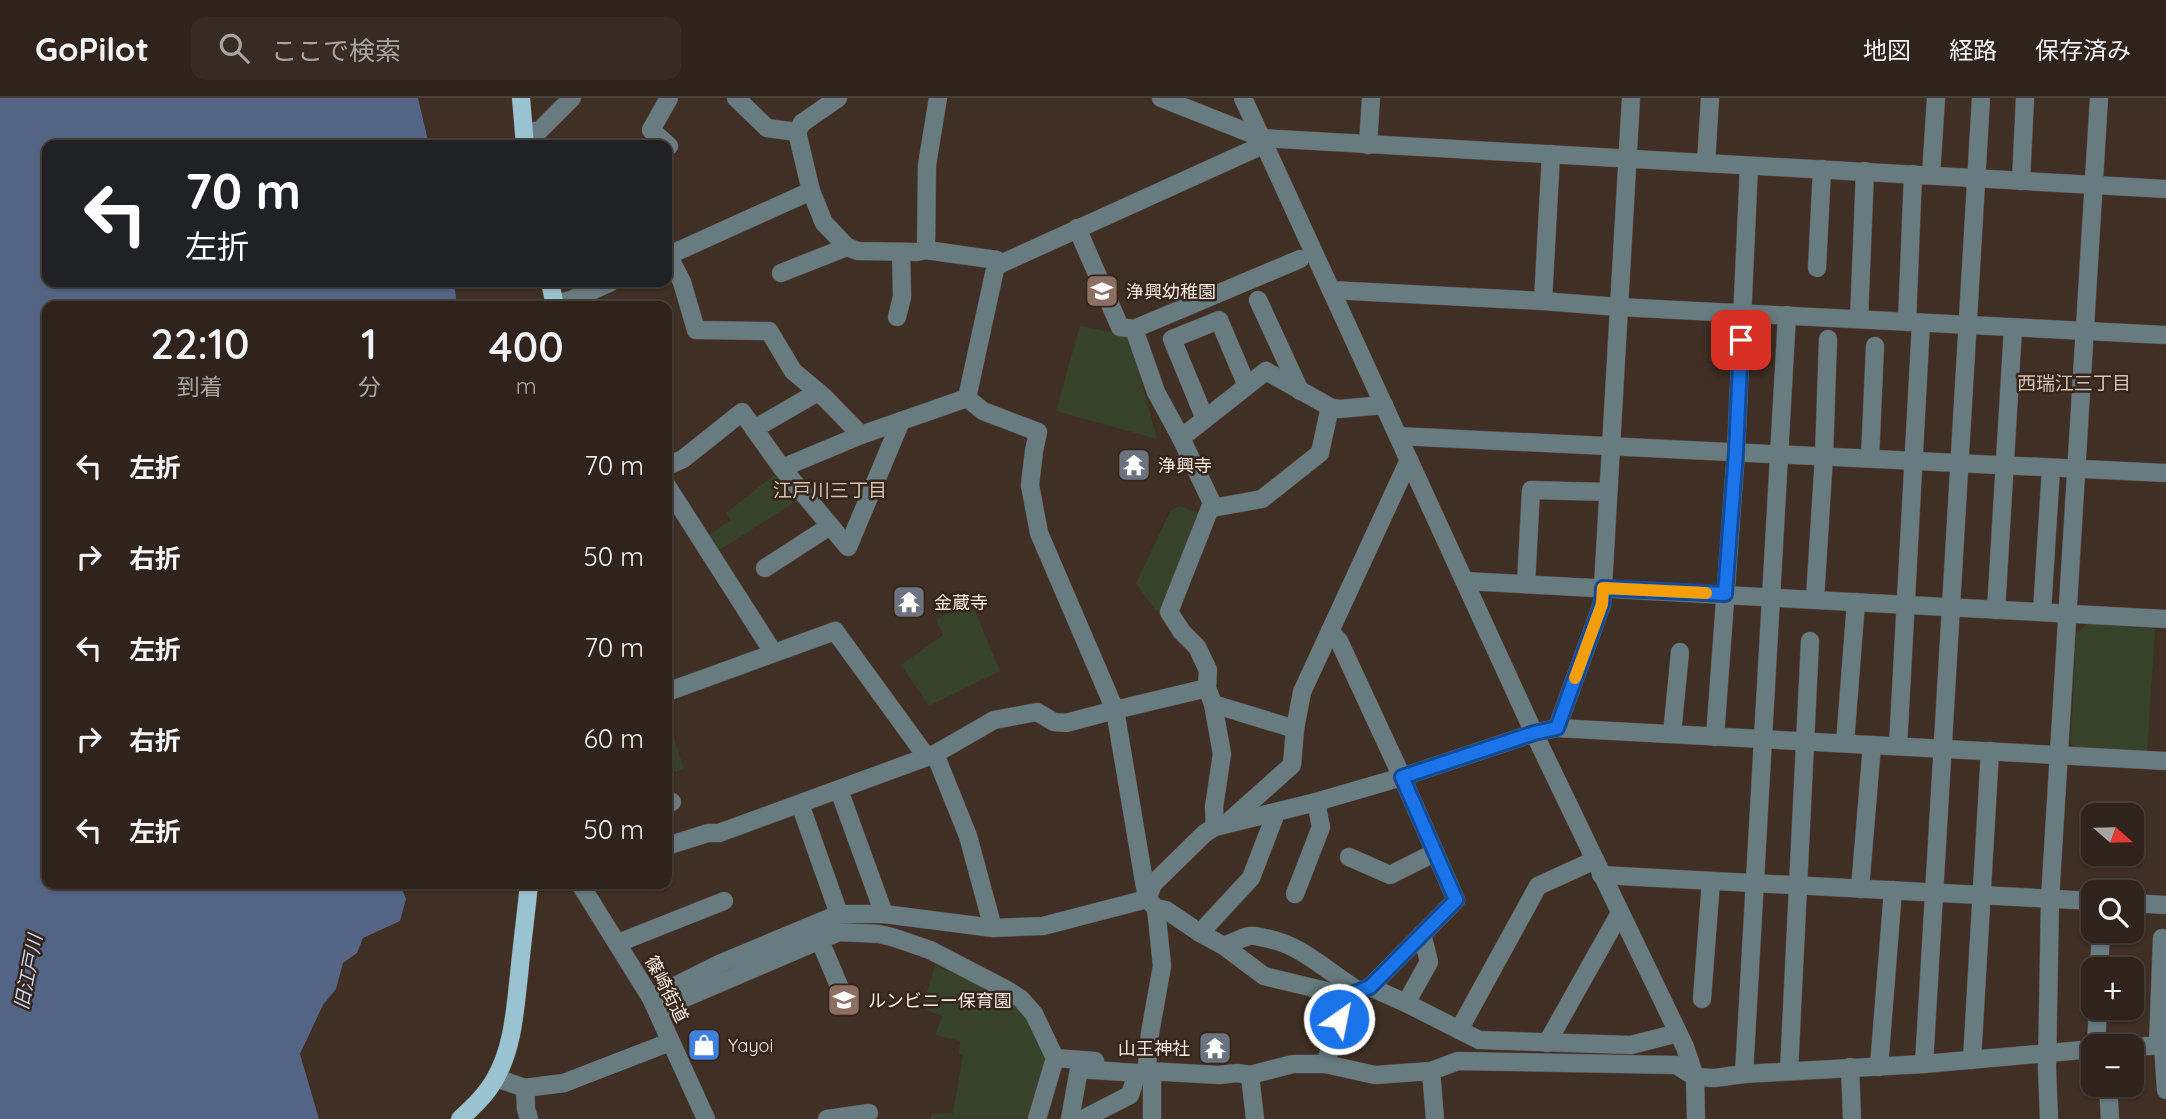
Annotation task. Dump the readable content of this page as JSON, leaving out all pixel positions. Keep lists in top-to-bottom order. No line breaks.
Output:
{"streets":{"street":["篠崎街道"]},"districts":["西瑞江三丁目","江戸川三丁目"],"water":["旧江戸川"],"places":{"school or university":["浄興幼稚園","ルンビニー保育園"],"temple":["浄興寺","金蔵寺","山王神社"],"shop":["Yayoi"]},"north":"right","page":{"header":"GoPilot","search":"ここで検索","nav":["地図","経路","保存済み"],"turn":["70 m","左折"],"eta":["22:10","到着","1","分","400","m"],"list":[{"name":"左折","value":"70 m"},{"name":"右折","value":"50 m"},{"name":"左折","value":"70 m"},{"name":"右折","value":"60 m"},{"name":"左折","value":"50 m"}],"map_buttons":["+","−"]}}
